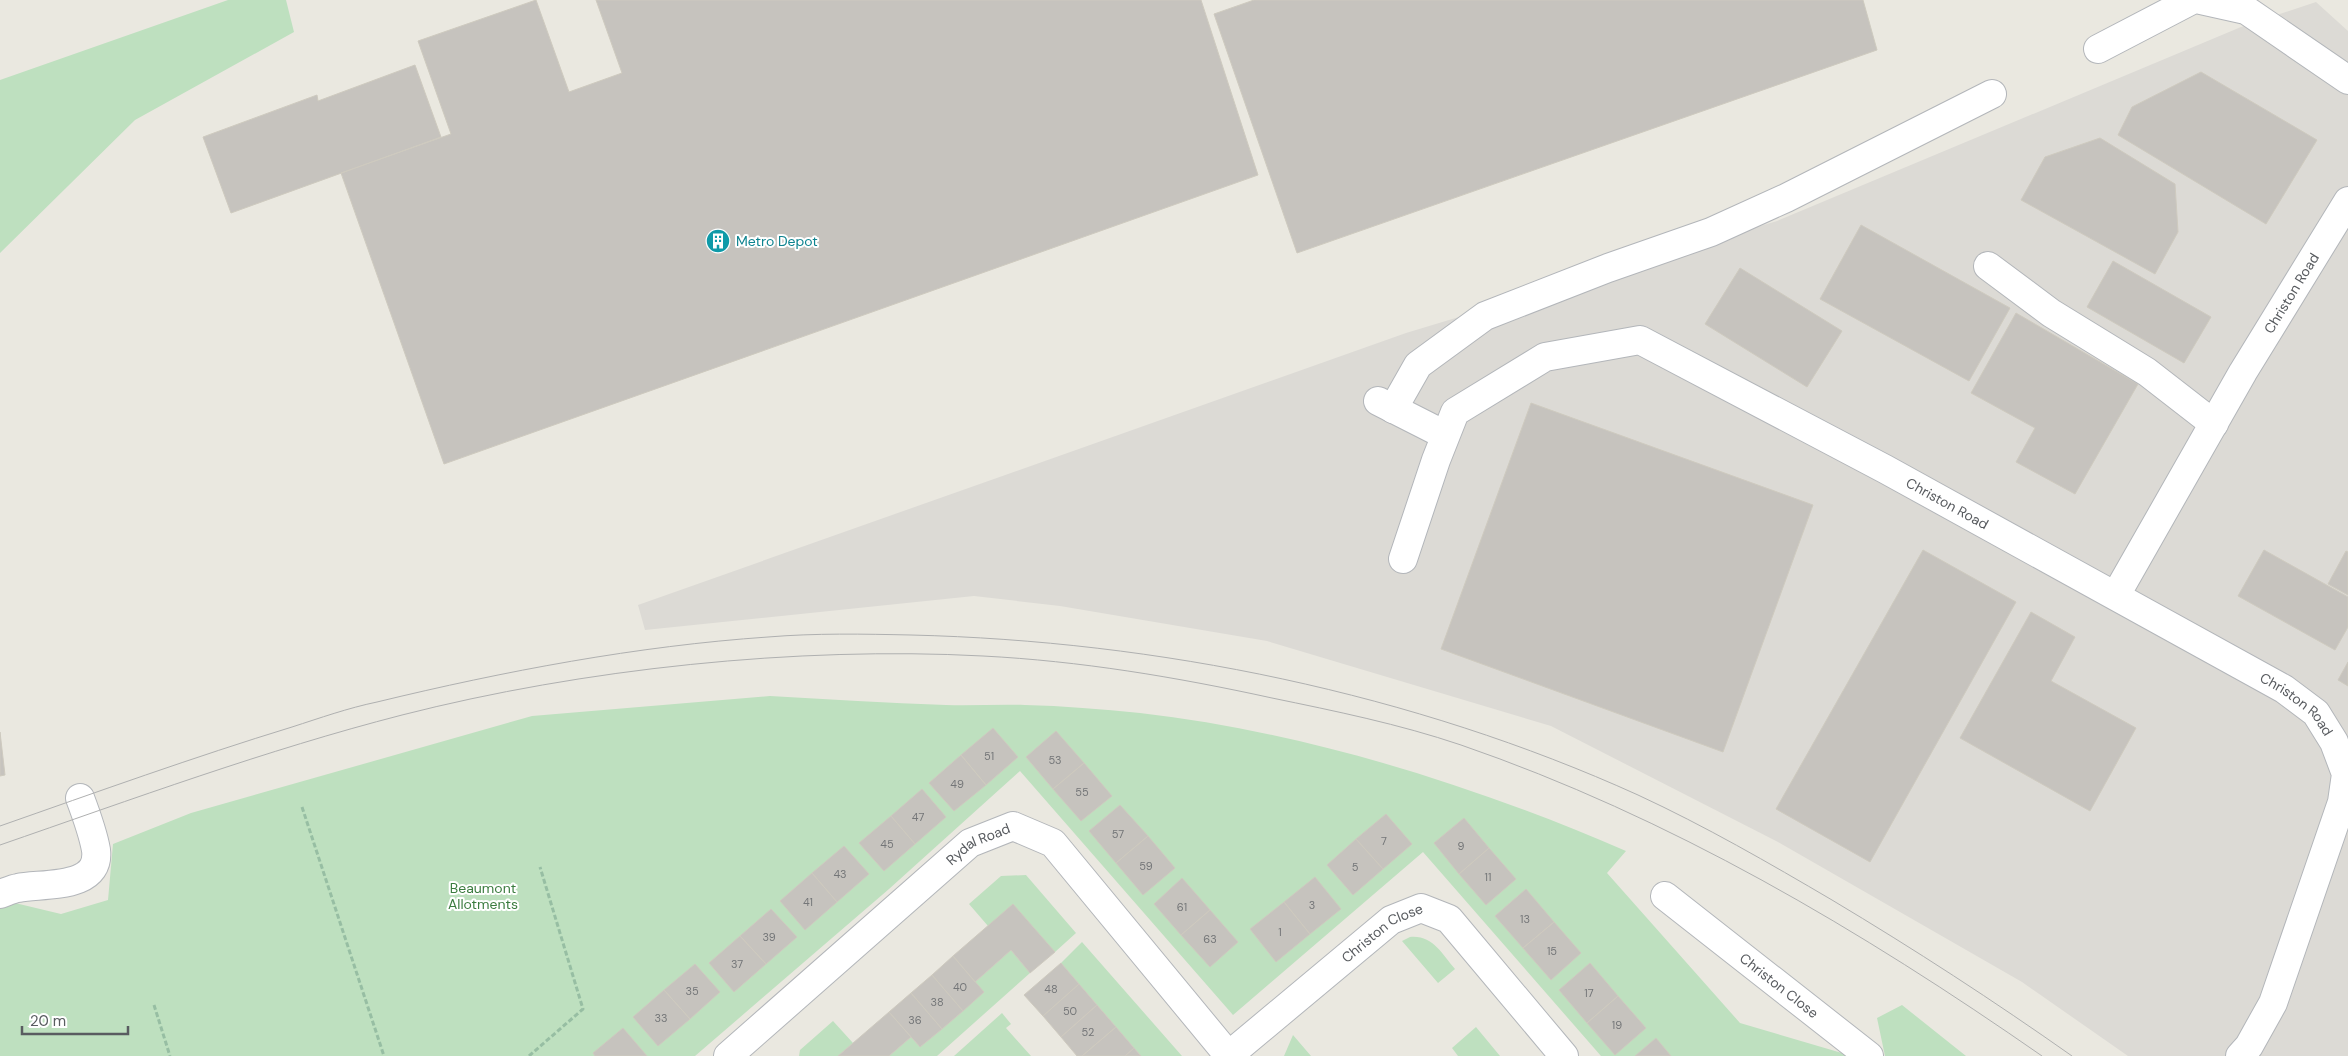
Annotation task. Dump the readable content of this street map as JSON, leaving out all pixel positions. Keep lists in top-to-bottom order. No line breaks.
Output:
{"streets":{"street":["Christon Road","Rydal Road","Christon Close"]},"crossings":[["Rydal Road","Christon Close"]],"parks":["Beaumont Allotments"],"places":{"building":["Metro Depot"]},"house_numbers":["51","53","49","55","47","57","7","45","9","59","5","43","11","41","3","61","13","1","39","63","15","37","40","48","35","17","38","50","33","36","19","52"],"scale_bar":"20 m"}
